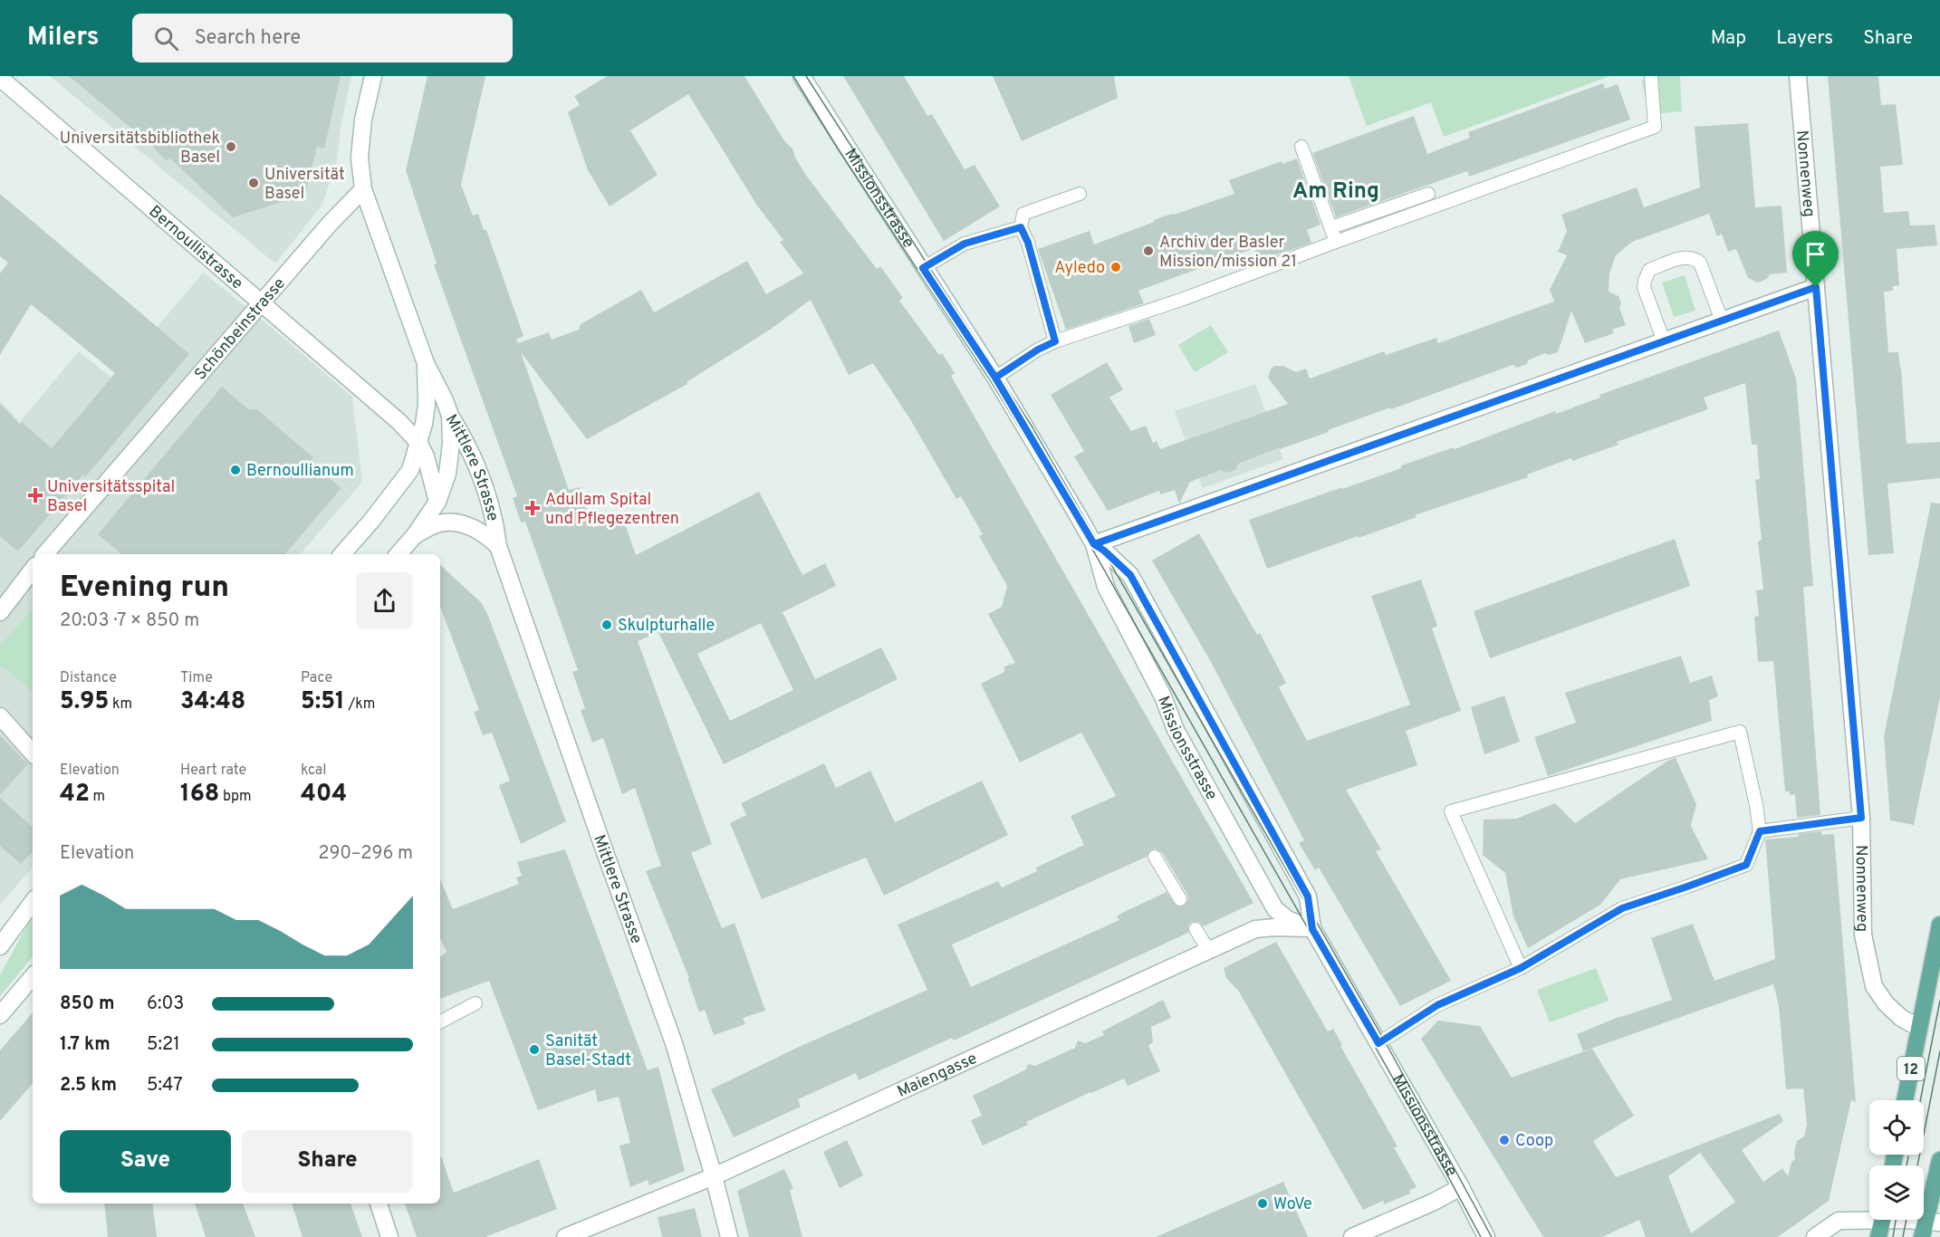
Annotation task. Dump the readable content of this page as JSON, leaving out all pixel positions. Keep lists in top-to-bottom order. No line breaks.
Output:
{"streets":{"main road":["12"],"street":["Nonnenweg","Missionsstrasse","Bernoullistrasse","Schönbeinstrasse","Mittlere Strasse","Maiengasse"]},"crossings":[["Nonnenweg","12"],["Missionsstrasse","Maiengasse"],["Bernoullistrasse","Schönbeinstrasse"],["Bernoullistrasse","Mittlere Strasse"],["Schönbeinstrasse","Mittlere Strasse"],["Mittlere Strasse","Maiengasse"]],"districts":["Am Ring"],"places":{"other":["Universitätsbibliothek Basel","Universität Basel","Archiv der Basler Mission/mission 21","Ayledo","Bernoullianum","Skulpturhalle","Sanität Basel-Stadt","Coop","WoVe"],"health":["Universitätsspital Basel","Adullam Spital und Pflegezentren"]},"page":{"header":"Milers","search":"Search here","nav":["Map","Layers","Share"],"heading":["Evening run","20:03 · 7 × 850 m"],"stats":[["Distance","5.95 km"],["Time","34:48"],["Pace","5:51 /km"],["Elevation","42 m"],["Heart rate","168 bpm"],["kcal","404"]],"chart":["Elevation","290–296 m"],"list":[{"name":"850 m","note":"6:03"},{"name":"1.7 km","note":"5:21"},{"name":"2.5 km","note":"5:47"}],"buttons":["Save","Share"]}}
